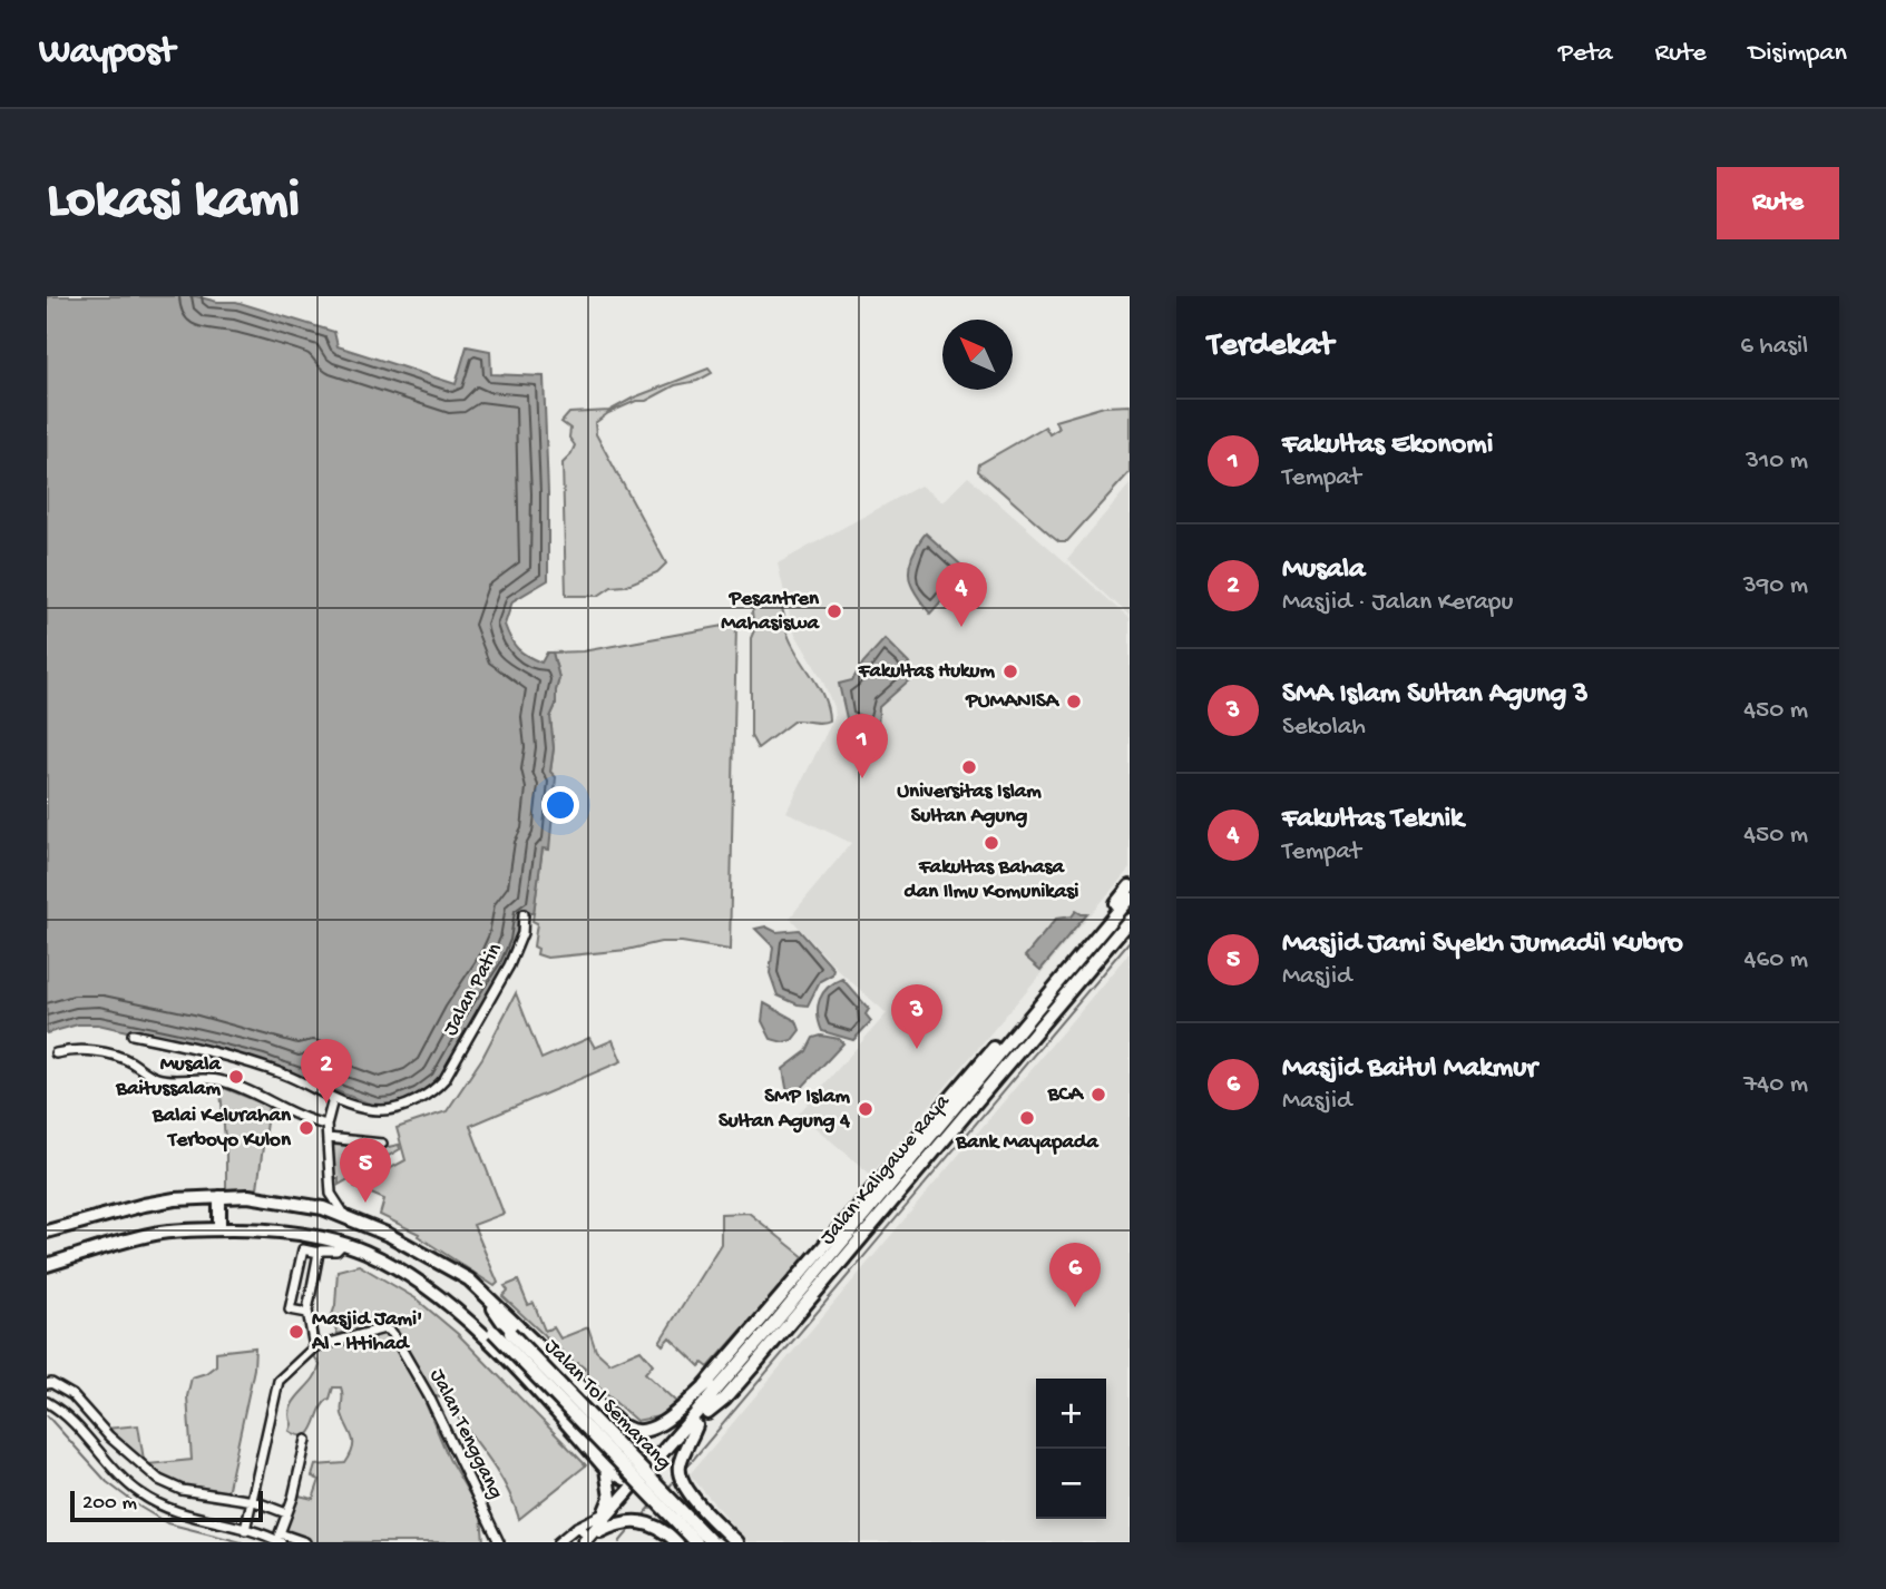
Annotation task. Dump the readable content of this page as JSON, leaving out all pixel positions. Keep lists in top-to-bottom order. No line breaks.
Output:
{"streets":{"highway":["Jalan Kaligawe Raya","Jalan Tol Semarang"],"street":["Jalan Patin","Jalan Tenggang"]},"places":["Pesantren Mahasiswa","Fakultas Hukum","PUMANISA","Universitas Islam Sultan Agung","Fakultas Bahasa dan Ilmu Komunikasi","Musala Baitussalam","BCA","SMP Islam Sultan Agung 4","Bank Mayapada","Balai Kelurahan Terboyo Kulon","Masjid Jami' Al - Ittihad"],"scale_bar":"200 m","north":"top left","page":{"header":"Waypost","nav":["Peta","Rute","Disimpan"],"buttons":"Rute","title":"Lokasi kami","heading":["Terdekat","6 hasil"],"list":[{"mark":"1","name":"Fakultas Ekonomi","note":"Tempat","value":"310 m"},{"mark":"2","name":"Musala","note":"Masjid · Jalan Kerapu","value":"390 m"},{"mark":"3","name":"SMA Islam Sultan Agung 3","note":"Sekolah","value":"450 m"},{"mark":"4","name":"Fakultas Teknik","note":"Tempat","value":"450 m"},{"mark":"5","name":"Masjid Jami Syekh Jumadil Kubro","note":"Masjid","value":"460 m"},{"mark":"6","name":"Masjid Baitul Makmur","note":"Masjid","value":"740 m"}],"pins":["4","1","3","2","5","6"],"map_buttons":["+","−"],"scale":"200 m"}}
